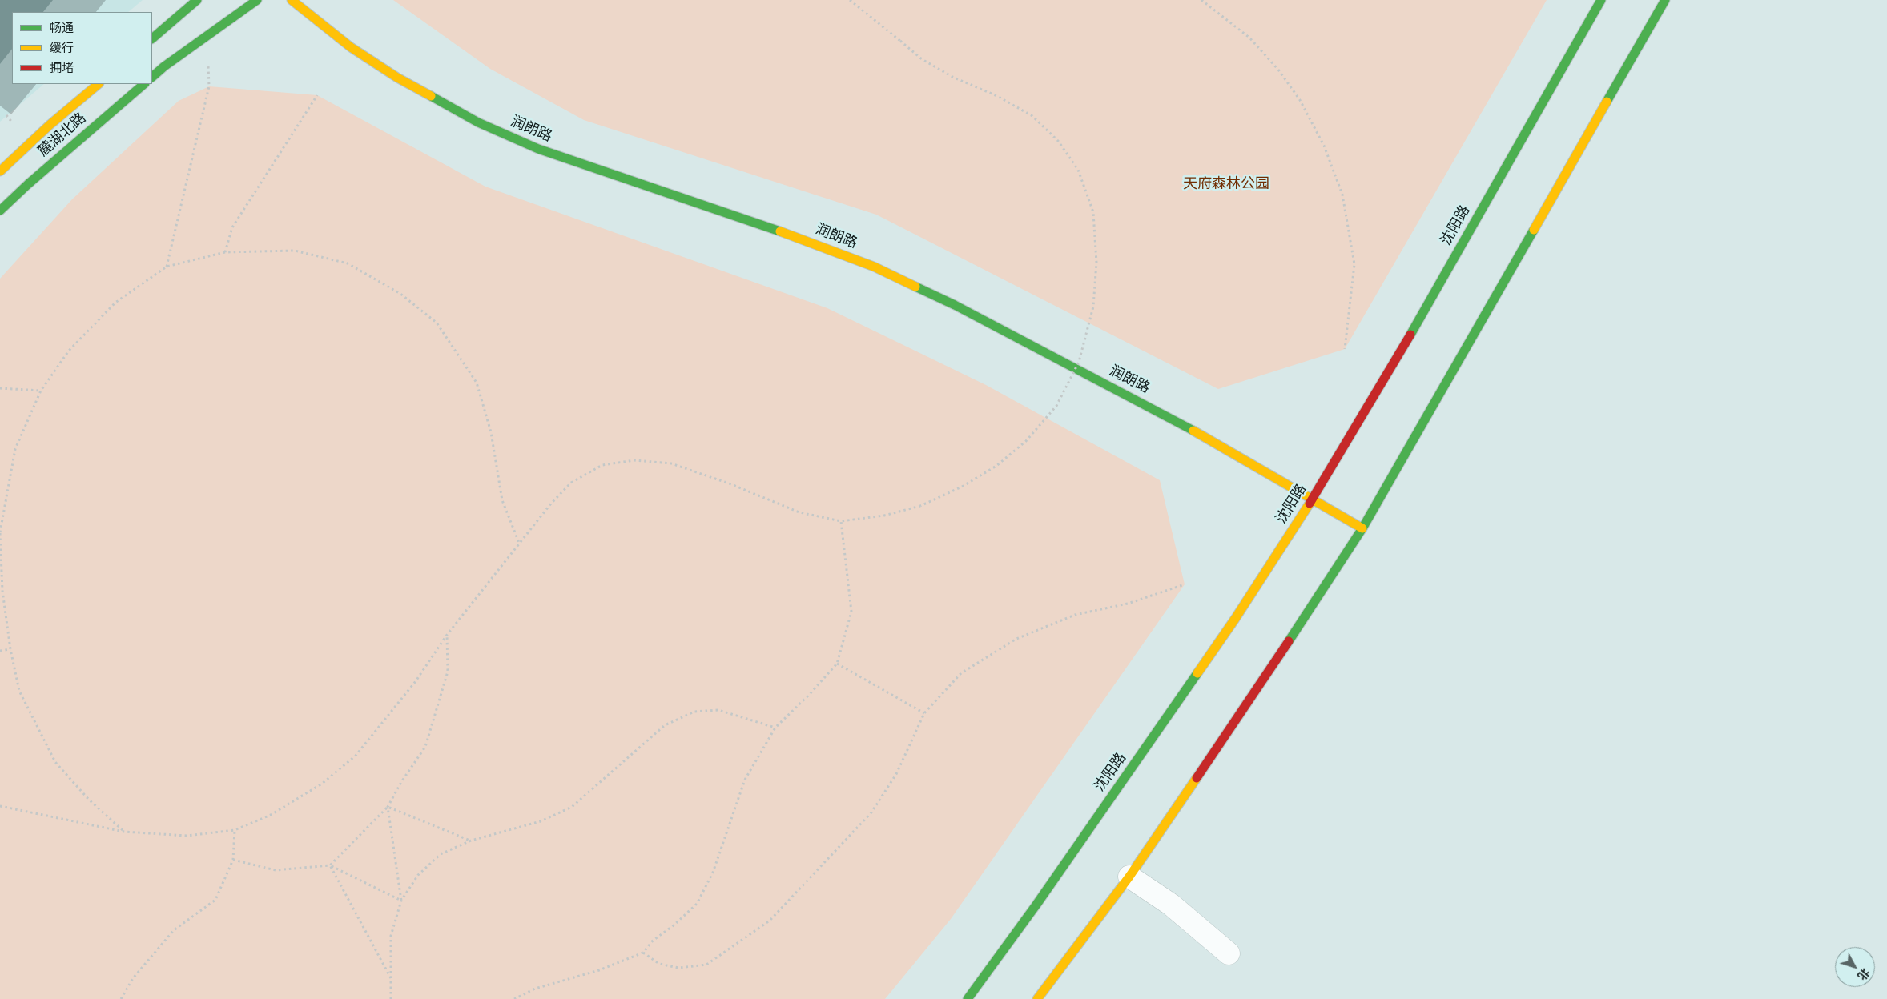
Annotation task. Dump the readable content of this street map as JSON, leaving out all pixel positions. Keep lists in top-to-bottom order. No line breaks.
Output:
{"streets":{"main road":["润朗路","麓湖北路","沈阳路"]},"crossings":[["润朗路","沈阳路"]],"parks":["天府森林公园"],"legend":["畅通","缓行","拥堵"],"north":"bottom right"}
